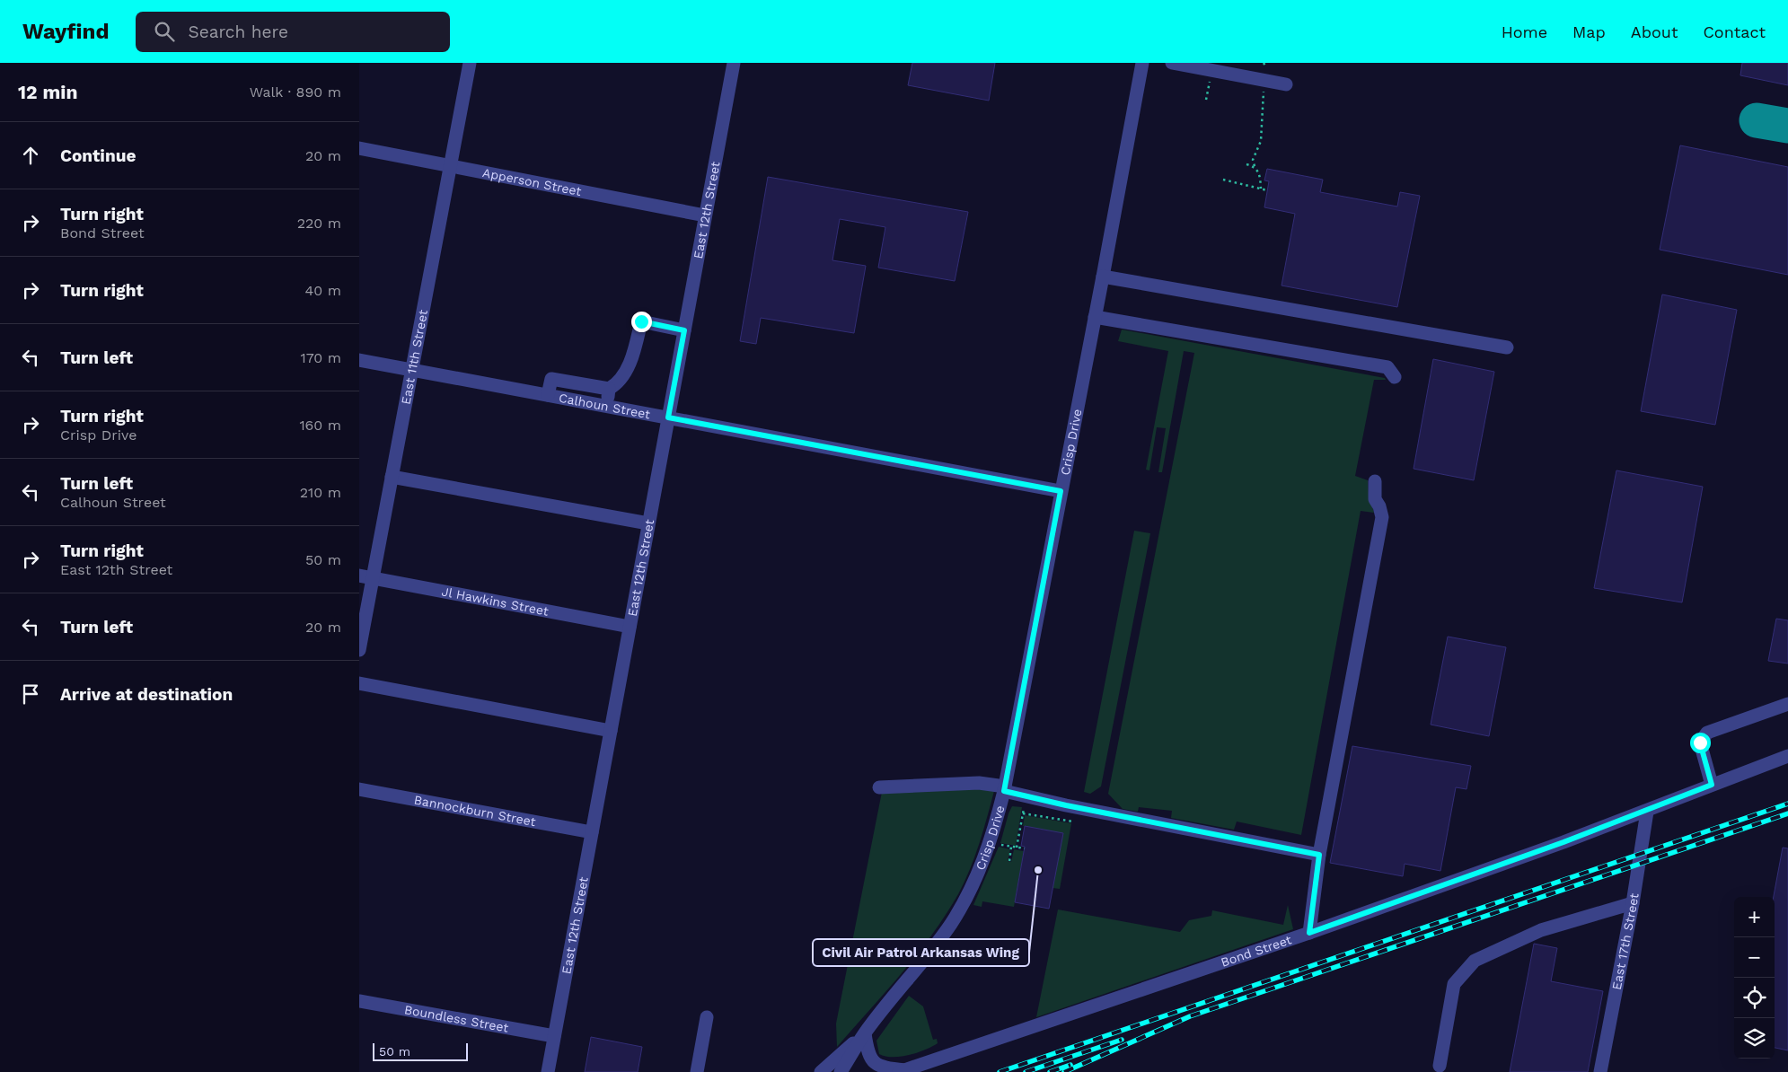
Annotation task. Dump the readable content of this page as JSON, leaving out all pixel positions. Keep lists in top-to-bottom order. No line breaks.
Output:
{"streets":{"street":["Apperson Street","East 12th Street","East 11th Street","Calhoun Street","Crisp Drive","Jl Hawkins Street","Bannockburn Street","East 17th Street","Bond Street","Boundless Street"]},"crossings":[["Apperson Street","East 12th Street"],["Apperson Street","East 11th Street"],["East 12th Street","Calhoun Street"],["East 12th Street","Jl Hawkins Street"],["East 12th Street","Bannockburn Street"],["East 12th Street","Boundless Street"],["East 11th Street","Calhoun Street"],["East 11th Street","Jl Hawkins Street"],["Calhoun Street","Crisp Drive"],["East 17th Street","Bond Street"]],"places":["Civil Air Patrol Arkansas Wing"],"scale_bar":"50 m","page":{"header":"Wayfind","search":"Search here","nav":["Home","Map","About","Contact"],"heading":["12 min","Walk · 890 m"],"list":[["Continue","20 m"],["Turn right","Bond Street","220 m"],["Turn right","40 m"],["Turn left","170 m"],["Turn right","Crisp Drive","160 m"],["Turn left","Calhoun Street","210 m"],["Turn right","East 12th Street","50 m"],["Turn left","20 m"],"Arrive at destination"],"map_buttons":["+","−"],"scale":"50 m"}}
